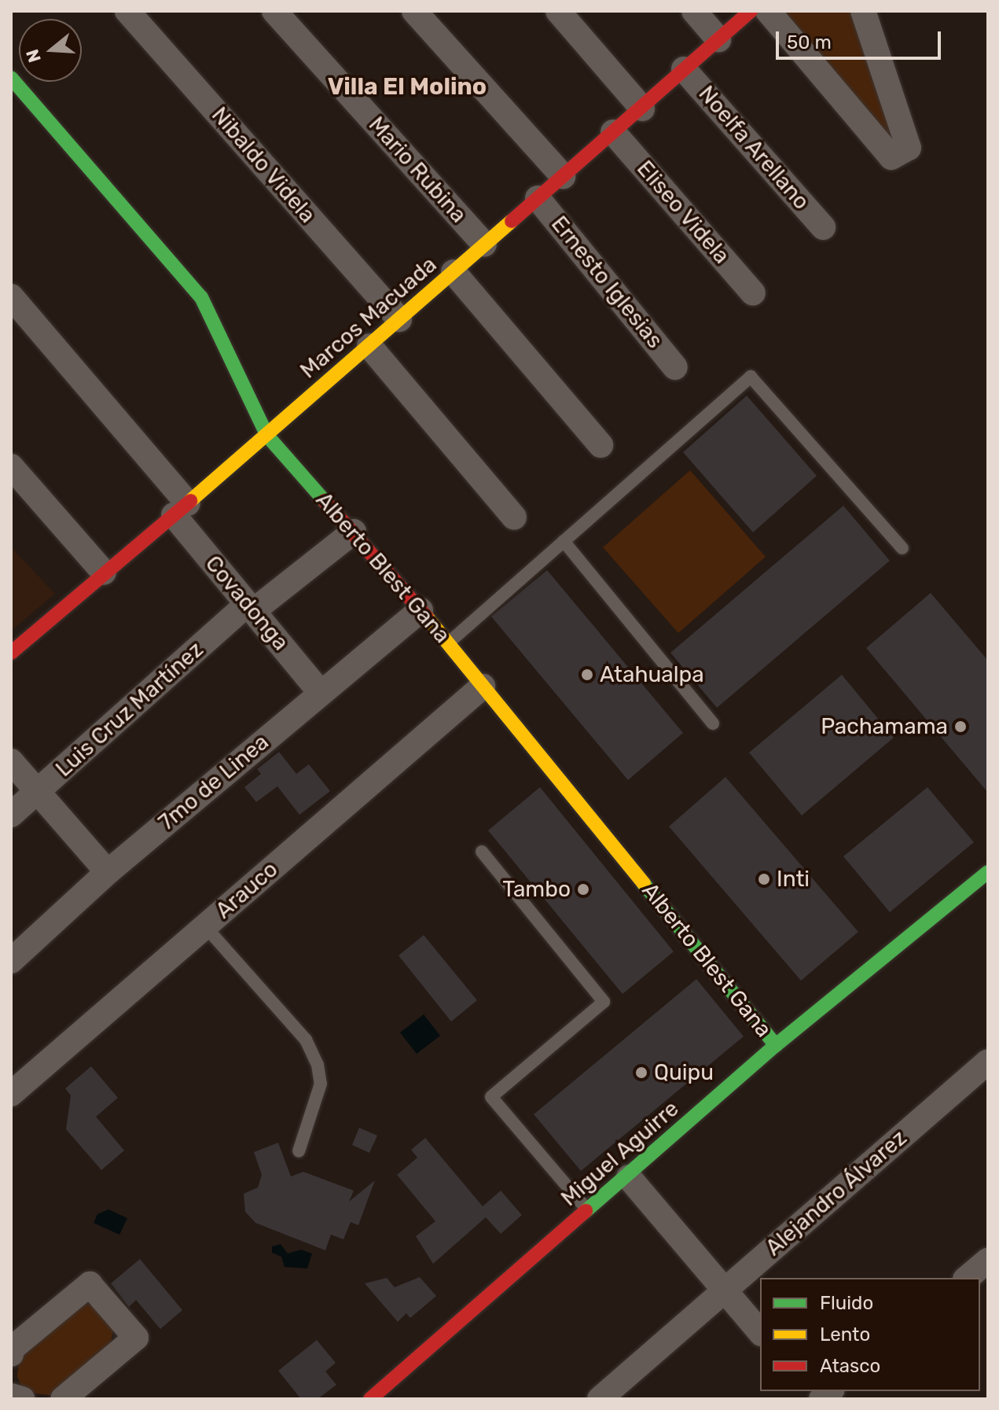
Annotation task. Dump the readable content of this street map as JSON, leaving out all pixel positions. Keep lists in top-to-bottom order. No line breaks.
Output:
{"streets":{"street":["Noelfa Arellano","Nibaldo Videla","Mario Rubina","Eliseo Videla","Ernesto Iglesias","Marcos Macuada","Alberto Blest Gana","Covadonga","Luis Cruz Martínez","7mo de Linea","Arauco","Miguel Aguirre","Alejandro Álvarez"]},"crossings":[["Noelfa Arellano","Marcos Macuada"],["Nibaldo Videla","Marcos Macuada"],["Mario Rubina","Marcos Macuada"],["Eliseo Videla","Marcos Macuada"],["Ernesto Iglesias","Marcos Macuada"],["Marcos Macuada","Alberto Blest Gana"],["Marcos Macuada","Covadonga"],["Alberto Blest Gana","Luis Cruz Martínez"],["Alberto Blest Gana","7mo de Linea"],["Alberto Blest Gana","Arauco"],["Alberto Blest Gana","Miguel Aguirre"],["Covadonga","Luis Cruz Martínez"],["Covadonga","7mo de Linea"]],"districts":["Villa El Molino"],"places":["Atahualpa","Pachamama","Inti","Tambo","Quipu"],"legend":["Fluido","Lento","Atasco"],"scale_bar":"50 m","north":"left"}
